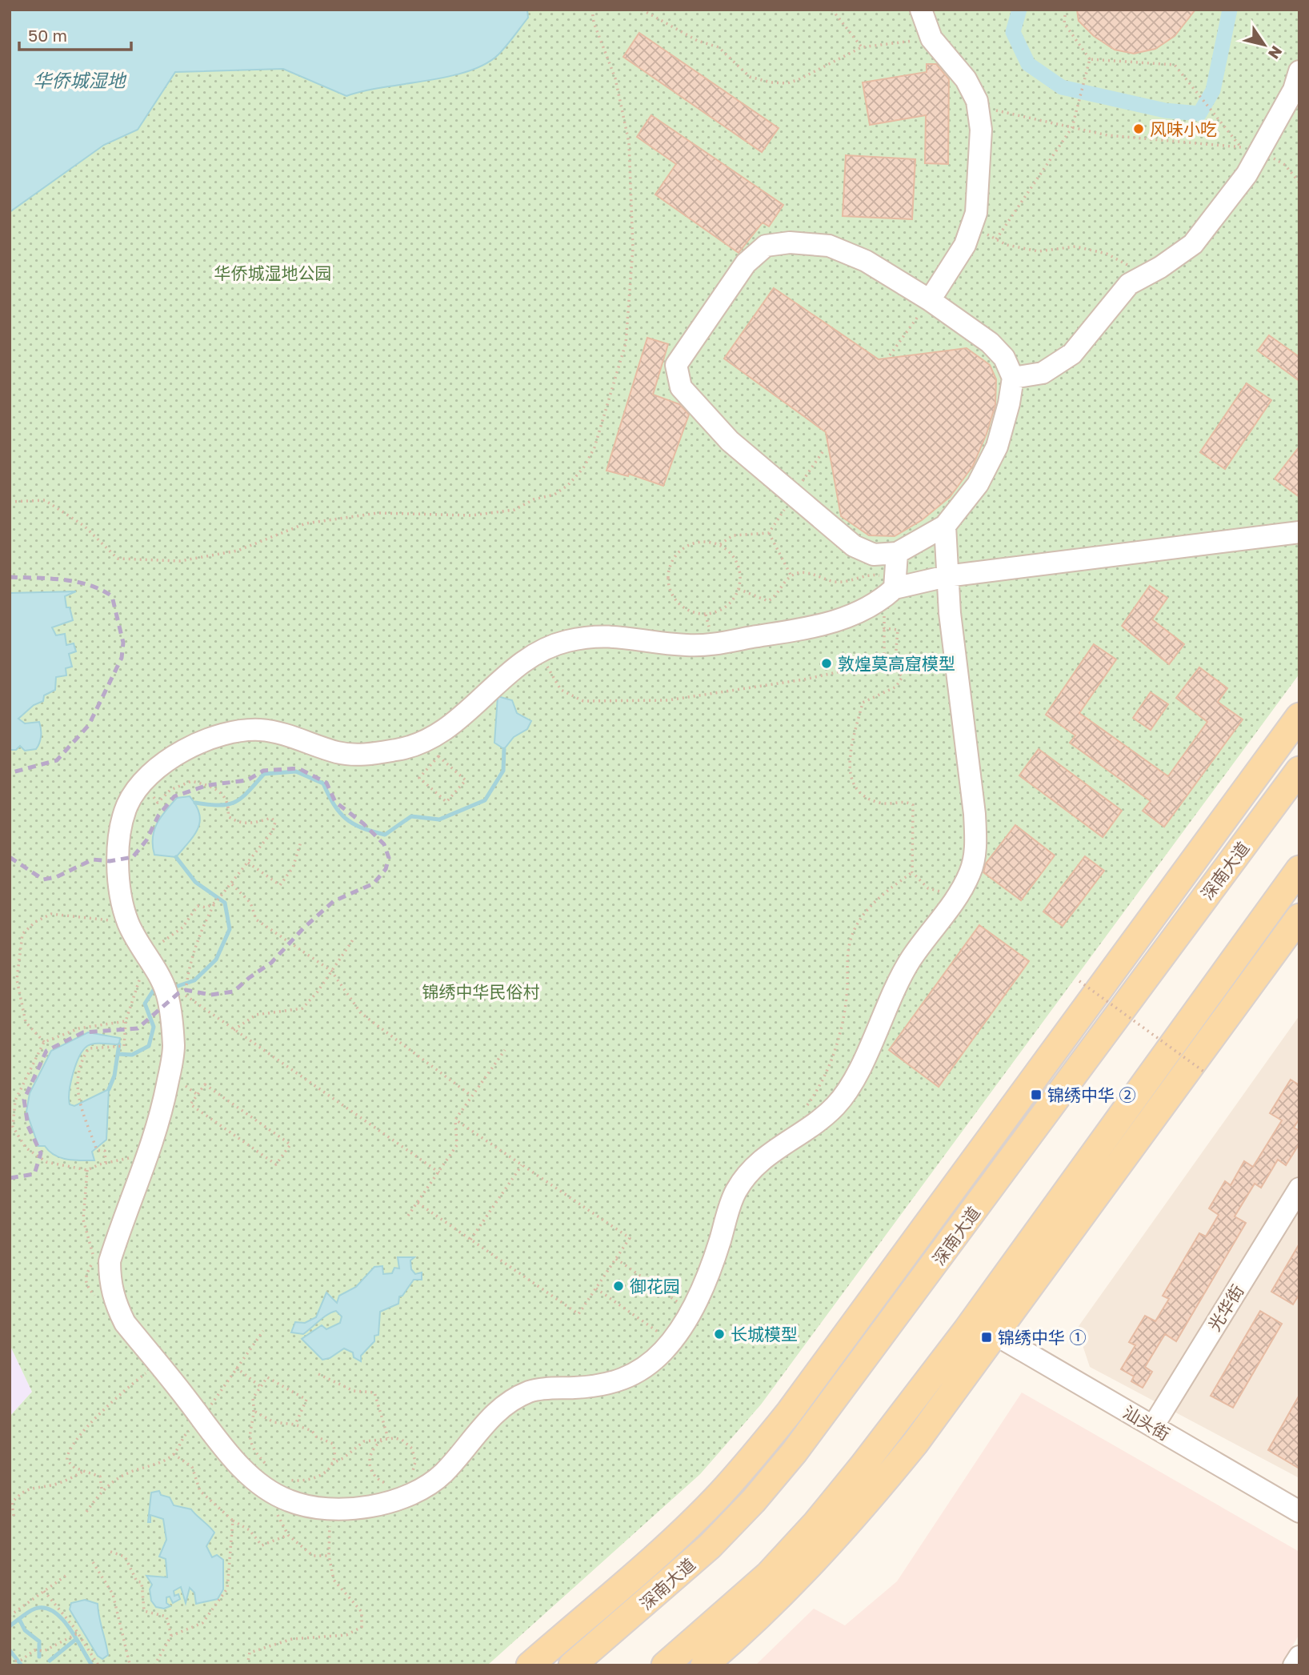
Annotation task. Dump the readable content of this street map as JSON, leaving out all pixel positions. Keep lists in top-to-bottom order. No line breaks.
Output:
{"streets":{"main road":["深南大道"],"street":["光华街","汕头街"]},"crossings":[["光华街","汕头街"]],"water":["华侨城湿地"],"parks":["华侨城湿地公园","锦绣中华民俗村"],"places":{"other":["风味小吃","敦煌莫高窟模型","御花园","长城模型"],"transit":["锦绣中华 ②","锦绣中华 ①"]},"scale_bar":"50 m","north":"bottom right"}
